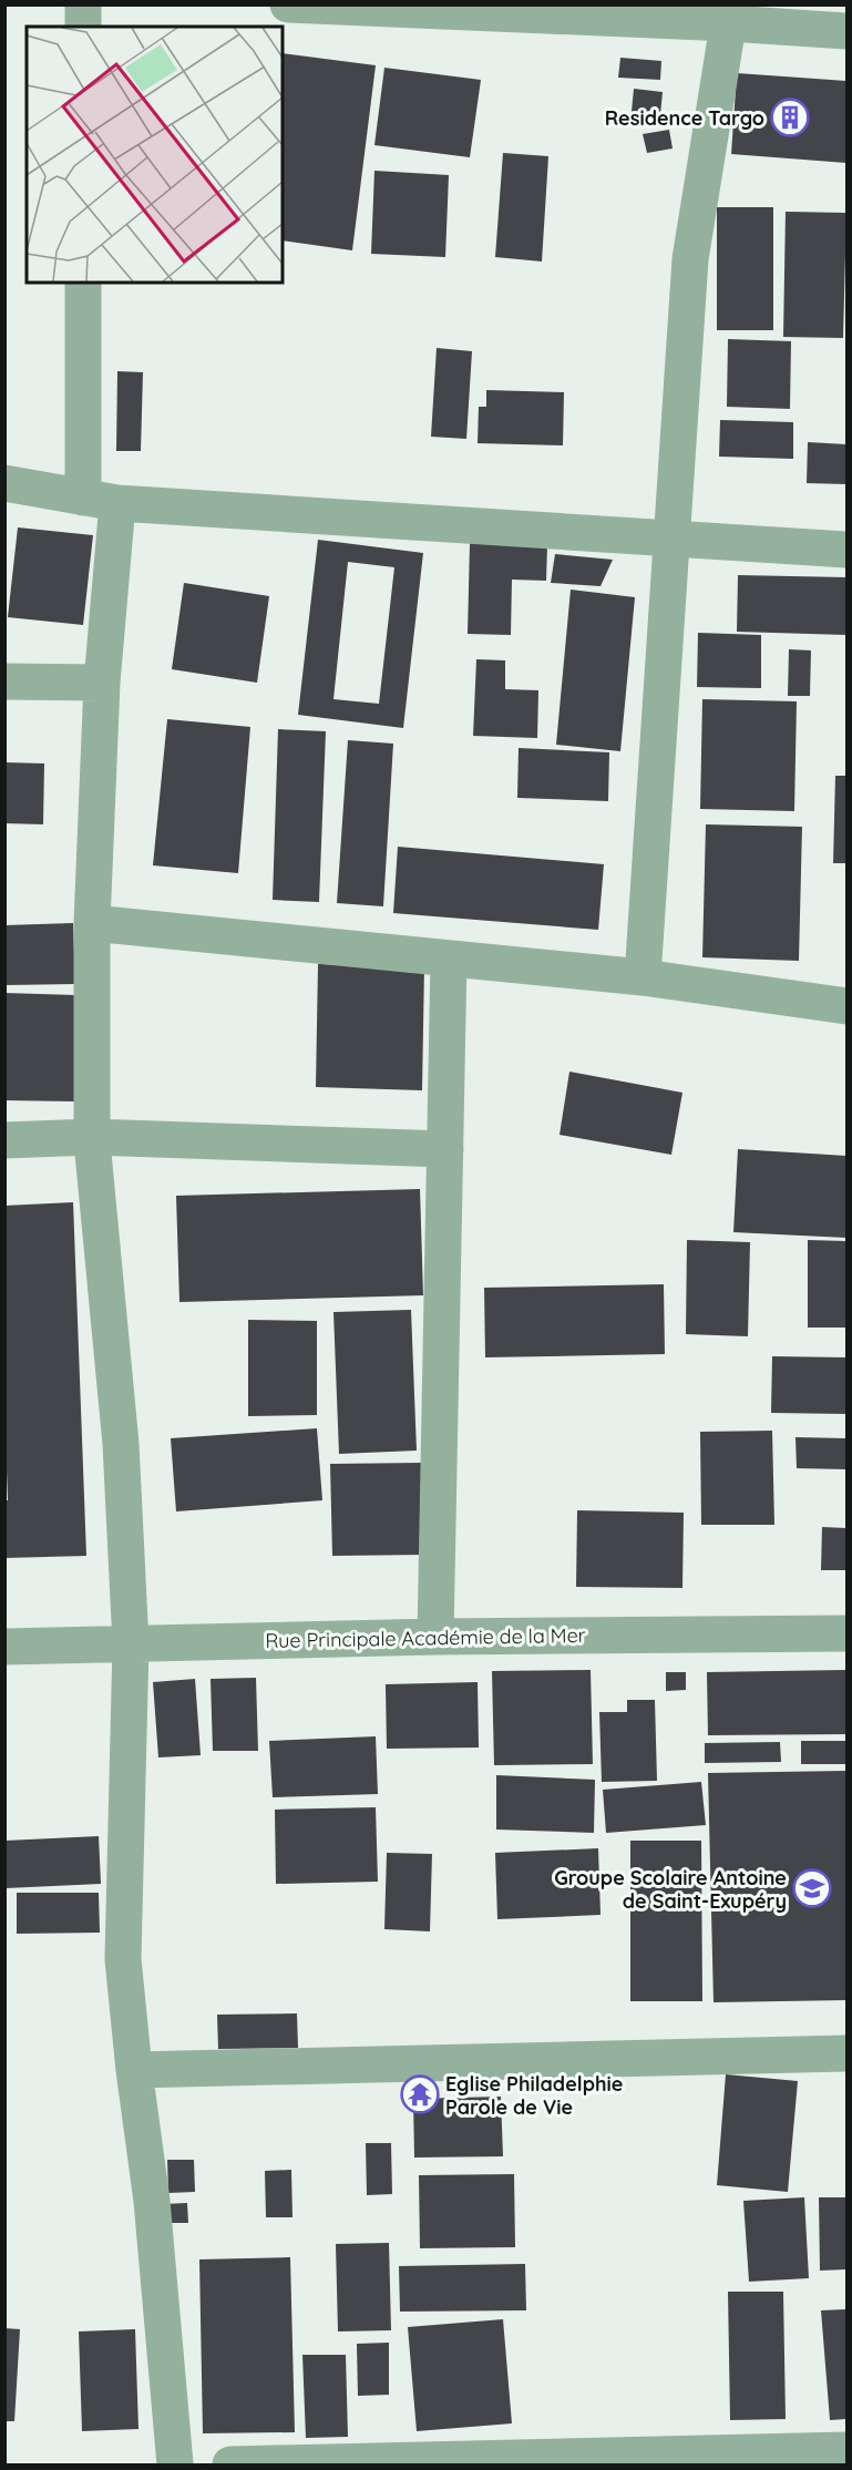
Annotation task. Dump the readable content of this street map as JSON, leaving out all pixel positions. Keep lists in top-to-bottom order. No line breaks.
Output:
{"streets":{"street":["Rue Principale Académie de la Mer"]},"places":{"building":["Residence Targo"],"school or university":["Groupe Scolaire Antoine de Saint-Exupéry"],"temple":["Eglise Philadelphie Parole de Vie"]}}
